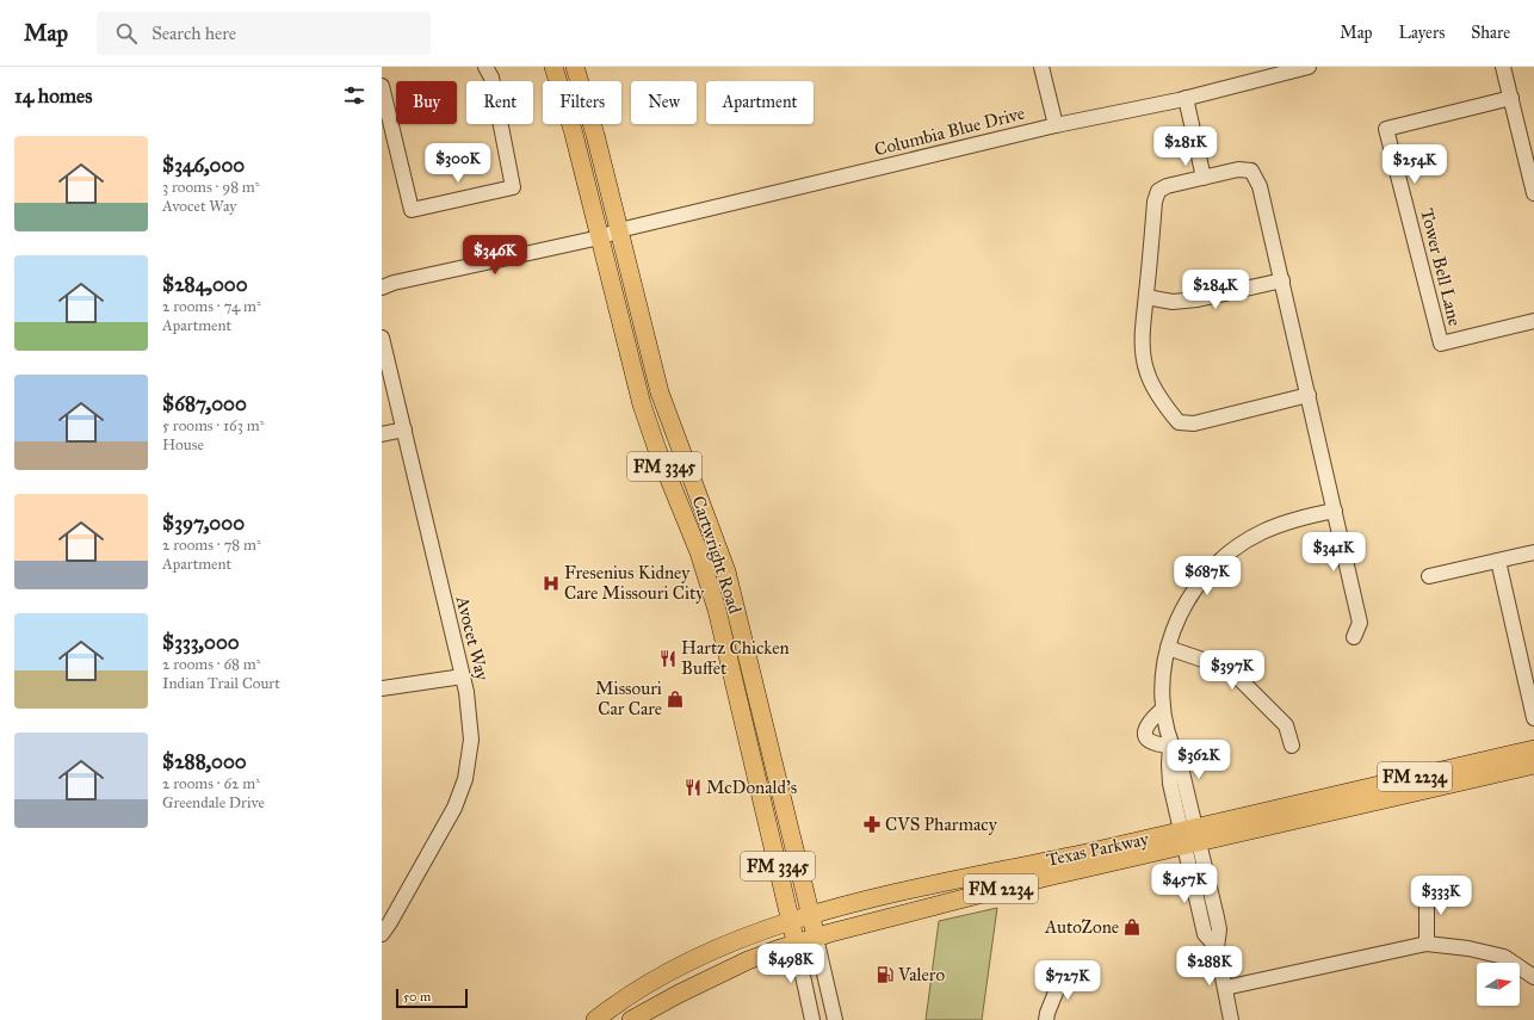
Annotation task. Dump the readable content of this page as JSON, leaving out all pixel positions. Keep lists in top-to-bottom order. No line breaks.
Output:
{"streets":{"main road":["FM 3345","Cartwright Road","FM 2234","Texas Parkway"],"street":["Columbia Blue Drive","Tower Bell Lane","Avocet Way"]},"crossings":[["Columbia Blue Drive","Cartwright Road"],["Cartwright Road","Texas Parkway"]],"places":{"hospital":["Fresenius Kidney Care Missouri City"],"restaurant":["Hartz Chicken Buffet","McDonald's"],"shop":["Missouri Car Care","AutoZone"],"pharmacy":["CVS Pharmacy"],"fuel station":["Valero"]},"scale_bar":"50 m","north":"right","page":{"header":"Map","search":"Search here","nav":["Map","Layers","Share"],"heading":"14 homes","chip":["Buy","Rent","Filters","New","Apartment"],"list":[{"name":"$346,000","note":"3 rooms · 98 m² · Avocet Way"},{"name":"$284,000","note":"2 rooms · 74 m² · Apartment"},{"name":"$687,000","note":"5 rooms · 163 m² · House"},{"name":"$397,000","note":"2 rooms · 78 m² · Apartment"},{"name":"$333,000","note":"2 rooms · 68 m² · Indian Trail Court"},{"name":"$288,000","note":"2 rooms · 62 m² · Greendale Drive"}],"price":["$281K","$300K","$254K","$346K","$284K","$341K","$687K","$397K","$362K","$457K","$333K","$498K","$288K","$727K"],"scale":"50 m"}}
